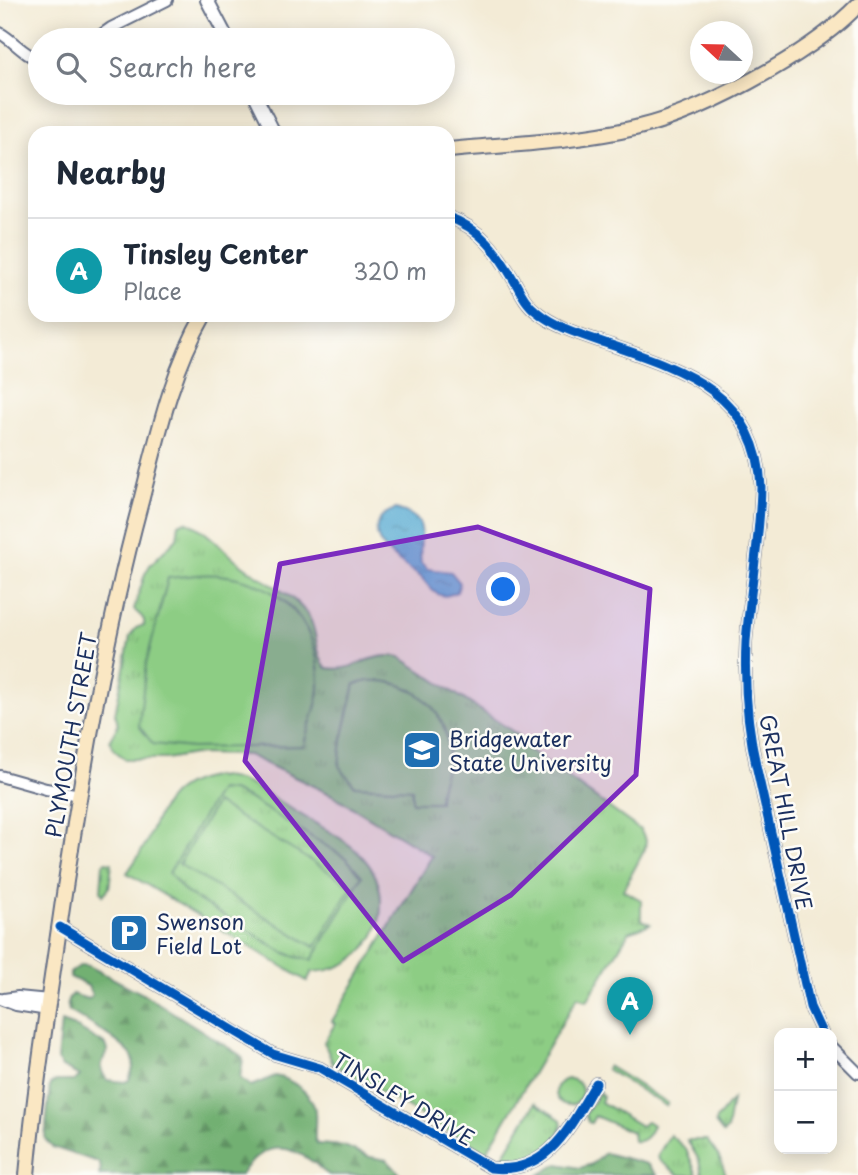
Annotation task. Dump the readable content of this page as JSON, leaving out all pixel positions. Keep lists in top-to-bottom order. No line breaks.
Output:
{"streets":{"main road":["PLYMOUTH STREET"],"street":["GREAT HILL DRIVE","TINSLEY DRIVE"]},"crossings":[["PLYMOUTH STREET","TINSLEY DRIVE"]],"places":{"school or university":["Bridgewater State University"],"parking":["Swenson Field Lot"]},"north":"left","page":{"search":"Search here","heading":"Nearby","list":[{"mark":"A","name":"Tinsley Center","note":"Place","value":"320 m"}],"pins":"A","map_buttons":["+","−"]}}
